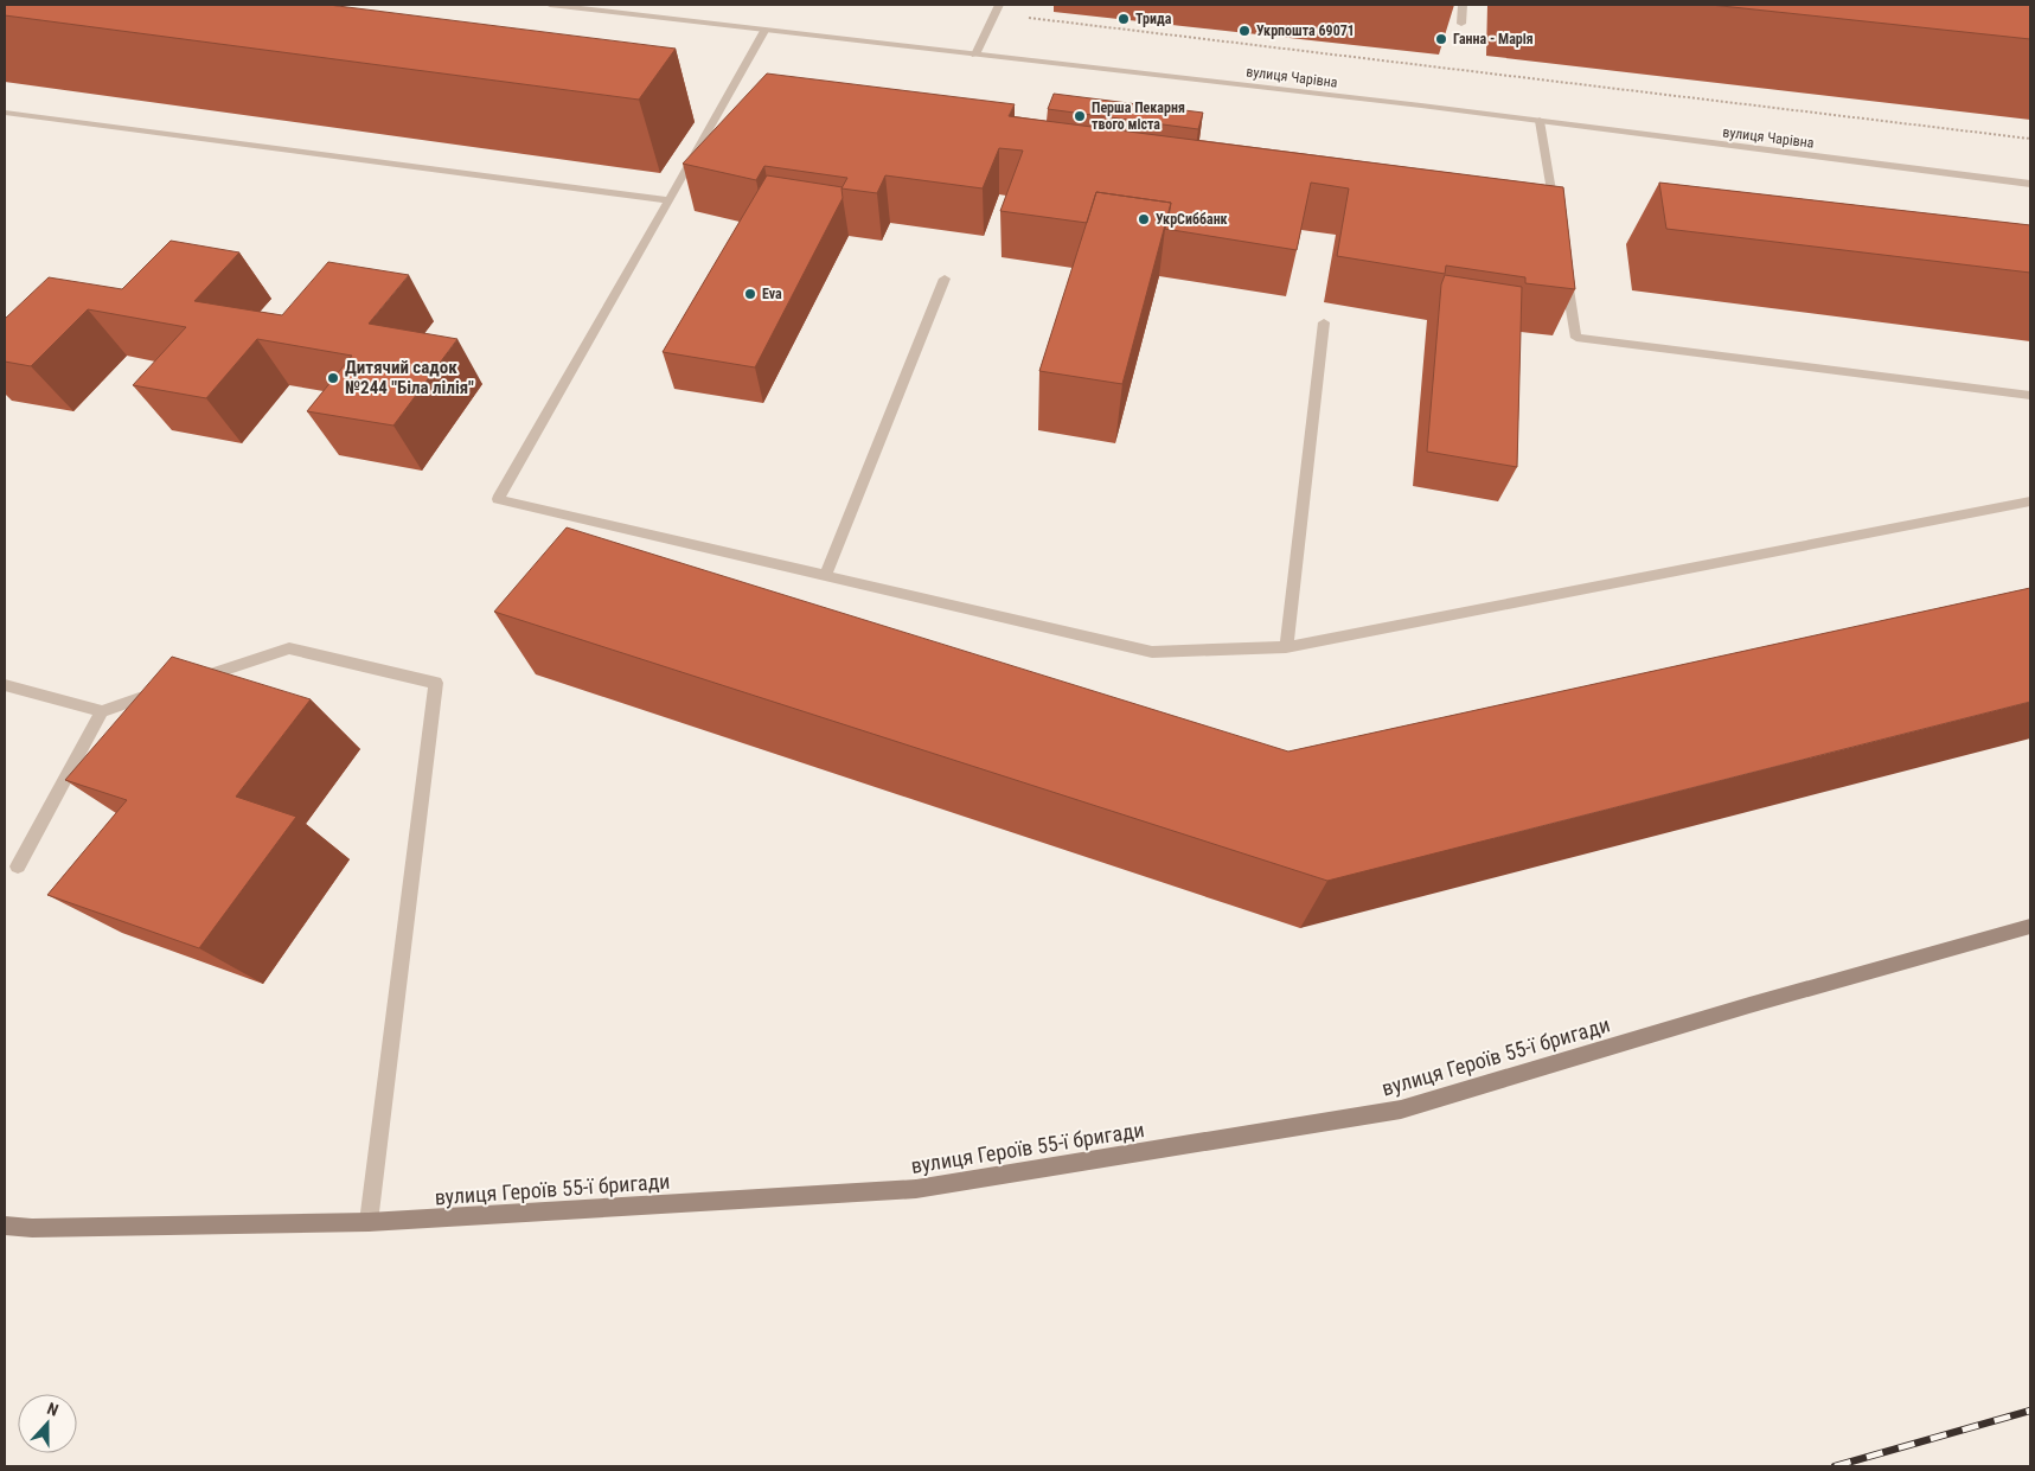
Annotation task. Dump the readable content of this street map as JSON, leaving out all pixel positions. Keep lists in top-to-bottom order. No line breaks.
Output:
{"streets":{"main road":["вулиця Героїв 55-ї бригади"],"street":["вулиця Чарівна"]},"places":["Трида","Укрпошта 69071","Ганна - Марія","Перша Пекарня твого міста","УкрСиббанк","Eva","Дитячий садок №244 \"Біла лілія\""],"north":"top"}
